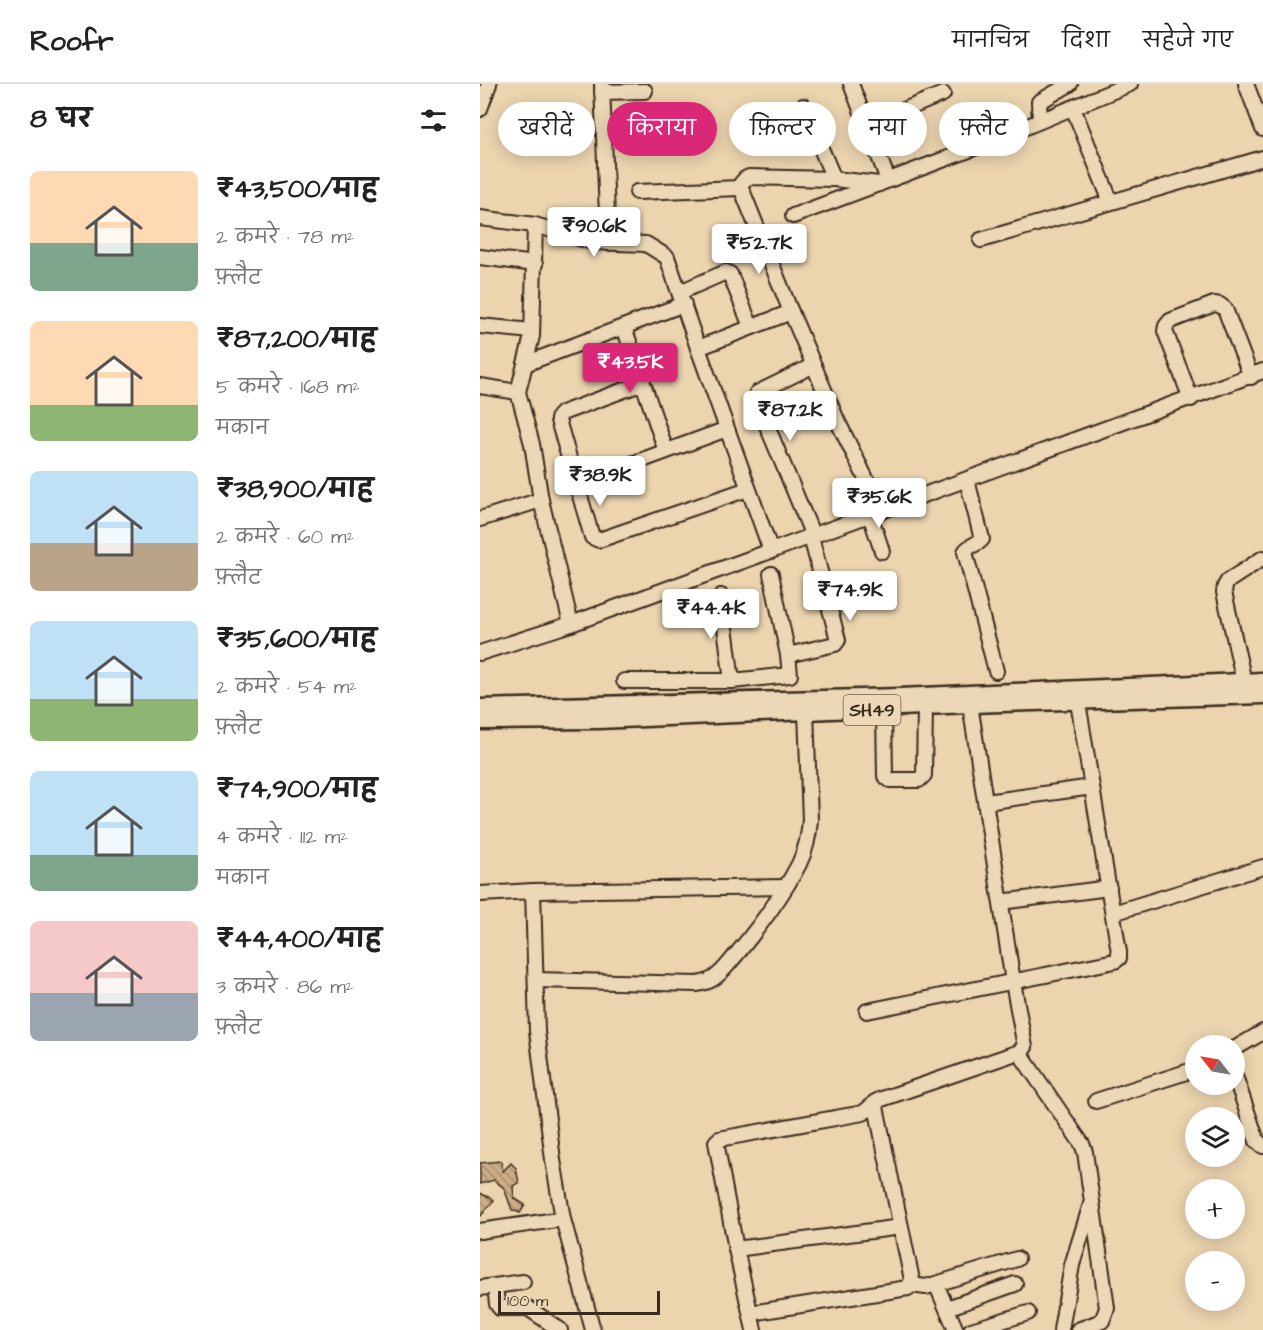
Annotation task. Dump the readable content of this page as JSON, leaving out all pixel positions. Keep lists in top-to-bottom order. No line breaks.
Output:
{"streets":{"main road":["SH49"]},"scale_bar":"100 m","north":"top left","page":{"header":"Roofr","nav":["मानचित्र","दिशा","सहेजे गए"],"heading":"8 घर","chip":["खरीदें","किराया","फ़िल्टर","नया","फ़्लैट"],"list":[{"name":"₹43,500/माह","note":"2 कमरे · 78 m² · फ़्लैट"},{"name":"₹87,200/माह","note":"5 कमरे · 168 m² · मकान"},{"name":"₹38,900/माह","note":"2 कमरे · 60 m² · फ़्लैट"},{"name":"₹35,600/माह","note":"2 कमरे · 54 m² · फ़्लैट"},{"name":"₹74,900/माह","note":"4 कमरे · 112 m² · मकान"},{"name":"₹44,400/माह","note":"3 कमरे · 86 m² · फ़्लैट"}],"price":["₹90.6K","₹52.7K","₹43.5K","₹87.2K","₹38.9K","₹35.6K","₹74.9K","₹44.4K"],"map_buttons":["+","−"],"scale":"100 m"}}
